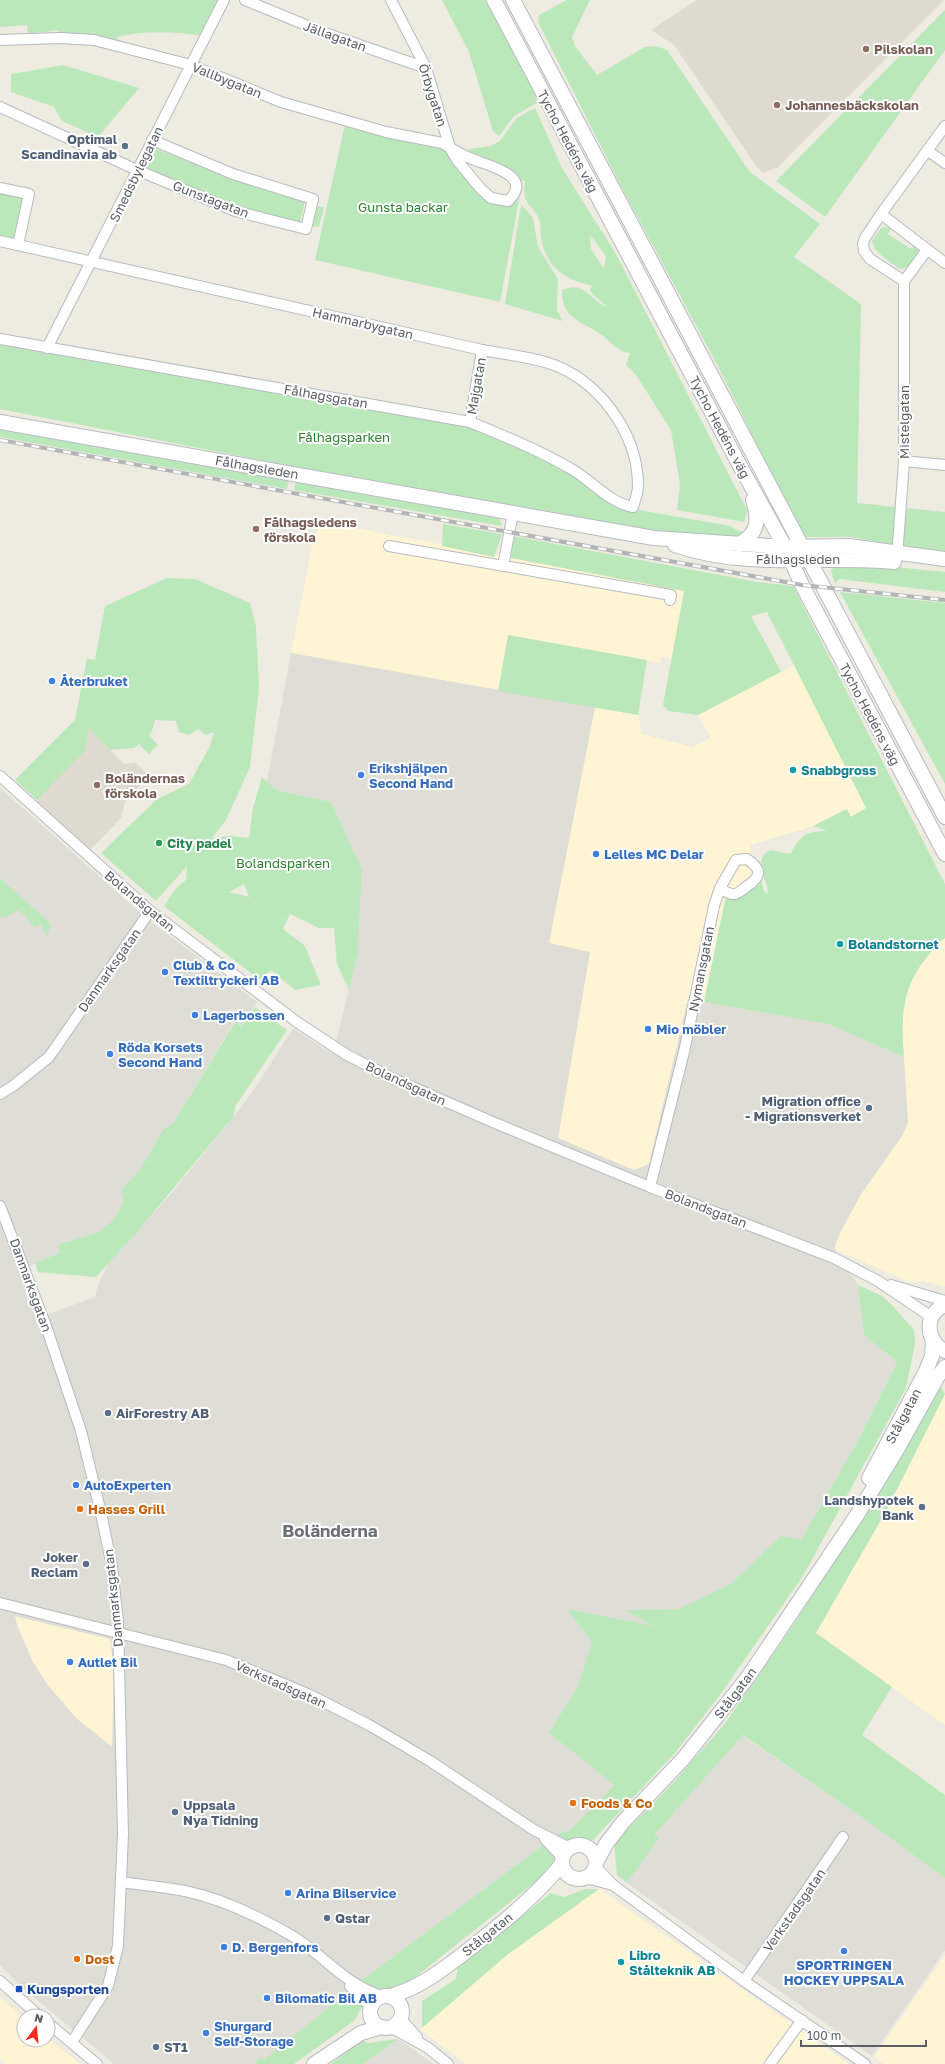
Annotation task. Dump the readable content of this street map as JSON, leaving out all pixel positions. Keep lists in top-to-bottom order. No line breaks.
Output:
{"streets":{"main road":["Tycho Hedéns väg","Fålhagsleden","Stålgatan"],"street":["Jällagatan","Vallbygatan","Örbygatan","Smedsbylegatan","Gunstagatan","Hammarbygatan","Majgatan","Fålhagsgatan","Mistelgatan","Bolandsgatan","Nymansgatan","Danmarksgatan","Verkstadsgatan"]},"crossings":[["Jällagatan","Örbygatan"],["Vallbygatan","Örbygatan"],["Vallbygatan","Smedsbylegatan"],["Tycho Hedéns väg","Fålhagsleden"],["Smedsbylegatan","Gunstagatan"],["Smedsbylegatan","Hammarbygatan"],["Smedsbylegatan","Fålhagsgatan"],["Hammarbygatan","Majgatan"],["Hammarbygatan","Fålhagsgatan"],["Majgatan","Fålhagsgatan"],["Mistelgatan","Fålhagsleden"],["Bolandsgatan","Nymansgatan"],["Bolandsgatan","Danmarksgatan"],["Bolandsgatan","Stålgatan"],["Danmarksgatan","Verkstadsgatan"],["Stålgatan","Verkstadsgatan"]],"districts":["Boländerna"],"parks":["Gunsta backar","Fålhagsparken","Bolandsparken"],"places":{"other":["Pilskolan","Johannesbäckskolan","Optimal Scandinavia ab","Fålhagsledens förskola","Återbruket","Snabbgross","Erikshjälpen Second Hand","Boländernas förskola","City padel","Lelles MC Delar","Bolandstornet","Club & Co Textiltryckeri AB","Lagerbossen","Mio möbler","Röda Korsets Second Hand","Migration office - Migrationsverket","AirForestry AB","AutoExperten","Landshypotek Bank","Hasses Grill","Joker Reclam","Autlet Bil","Foods & Co","Uppsala Nya Tidning","Arina Bilservice","Qstar","D. Bergenfors","SPORTRINGEN HOCKEY UPPSALA","Dost","Libro Stålteknik AB","Bilomatic Bil AB","Shurgard Self-Storage","ST1"],"transit":["Kungsporten"]},"scale_bar":"100 m","north":"top"}
